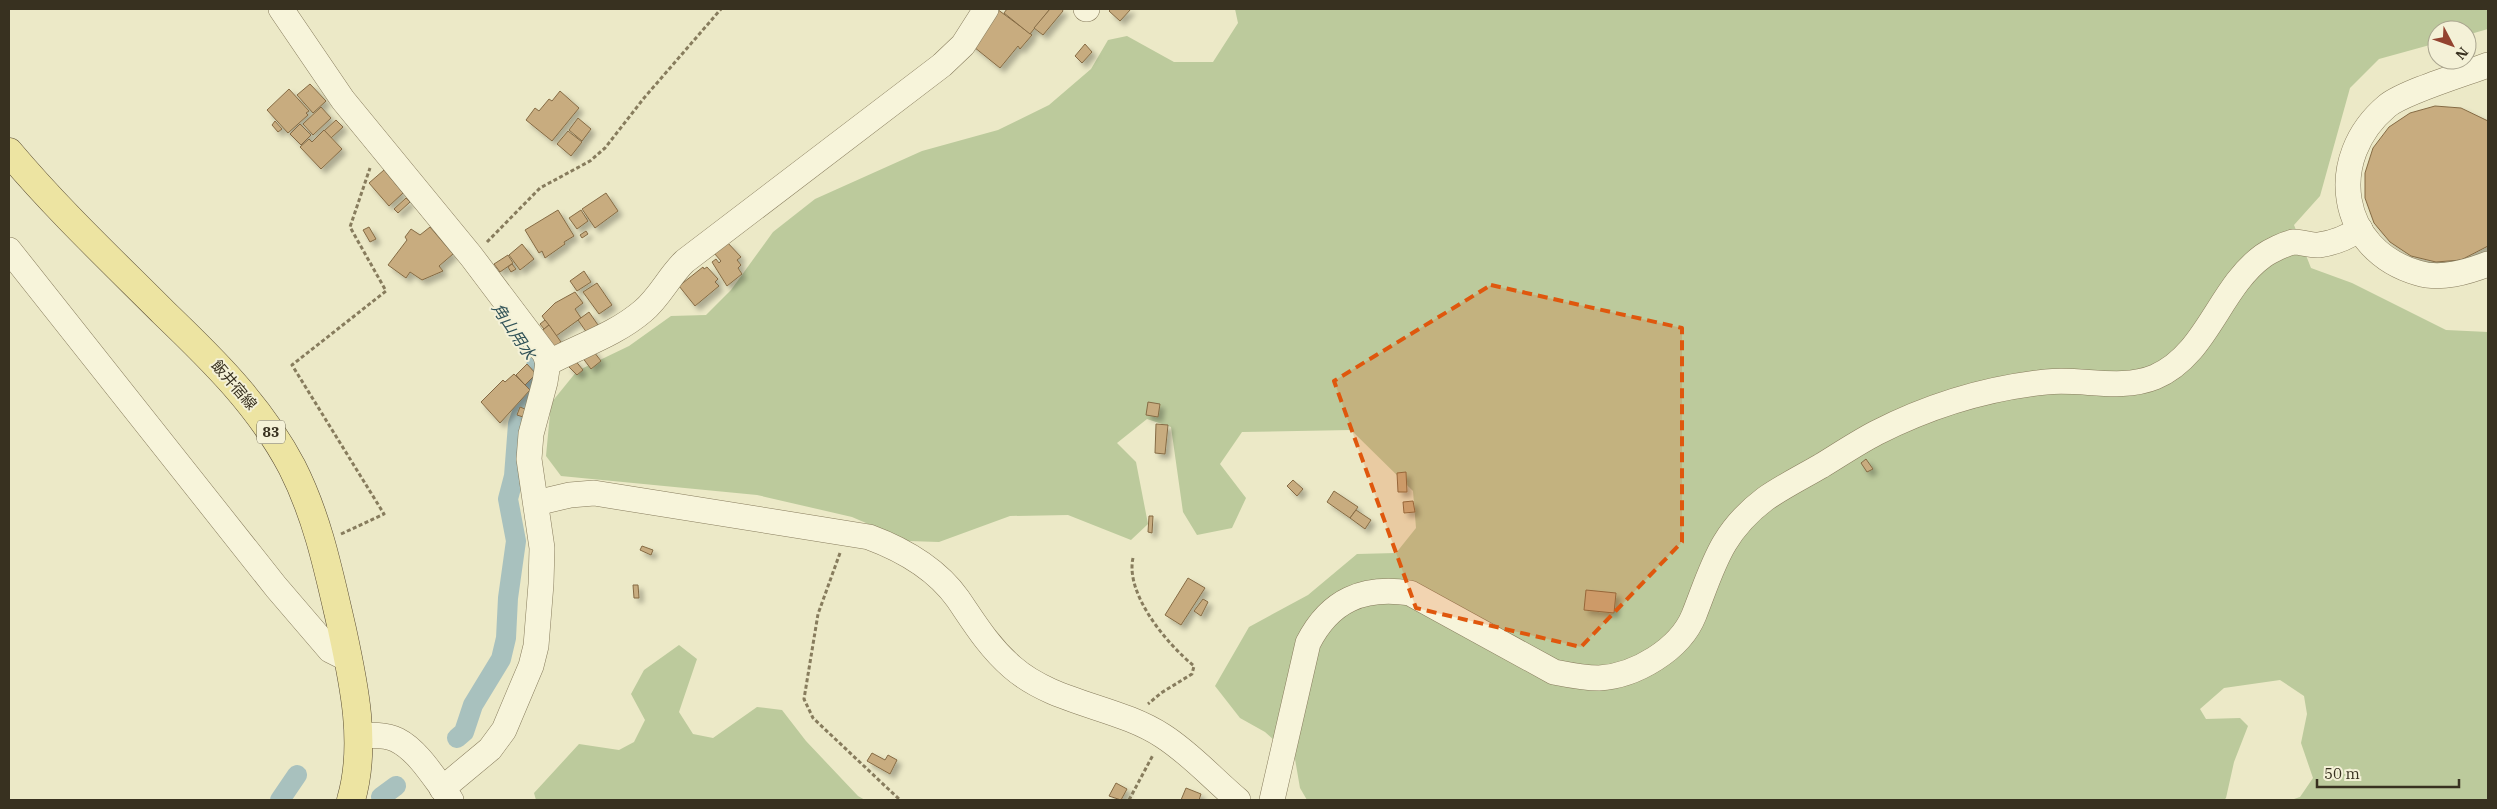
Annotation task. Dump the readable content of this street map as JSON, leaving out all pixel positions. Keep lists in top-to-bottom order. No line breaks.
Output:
{"streets":{"main road":["飯井宿線","83"]},"water":["角山用水"],"scale_bar":"50 m","north":"bottom right"}
